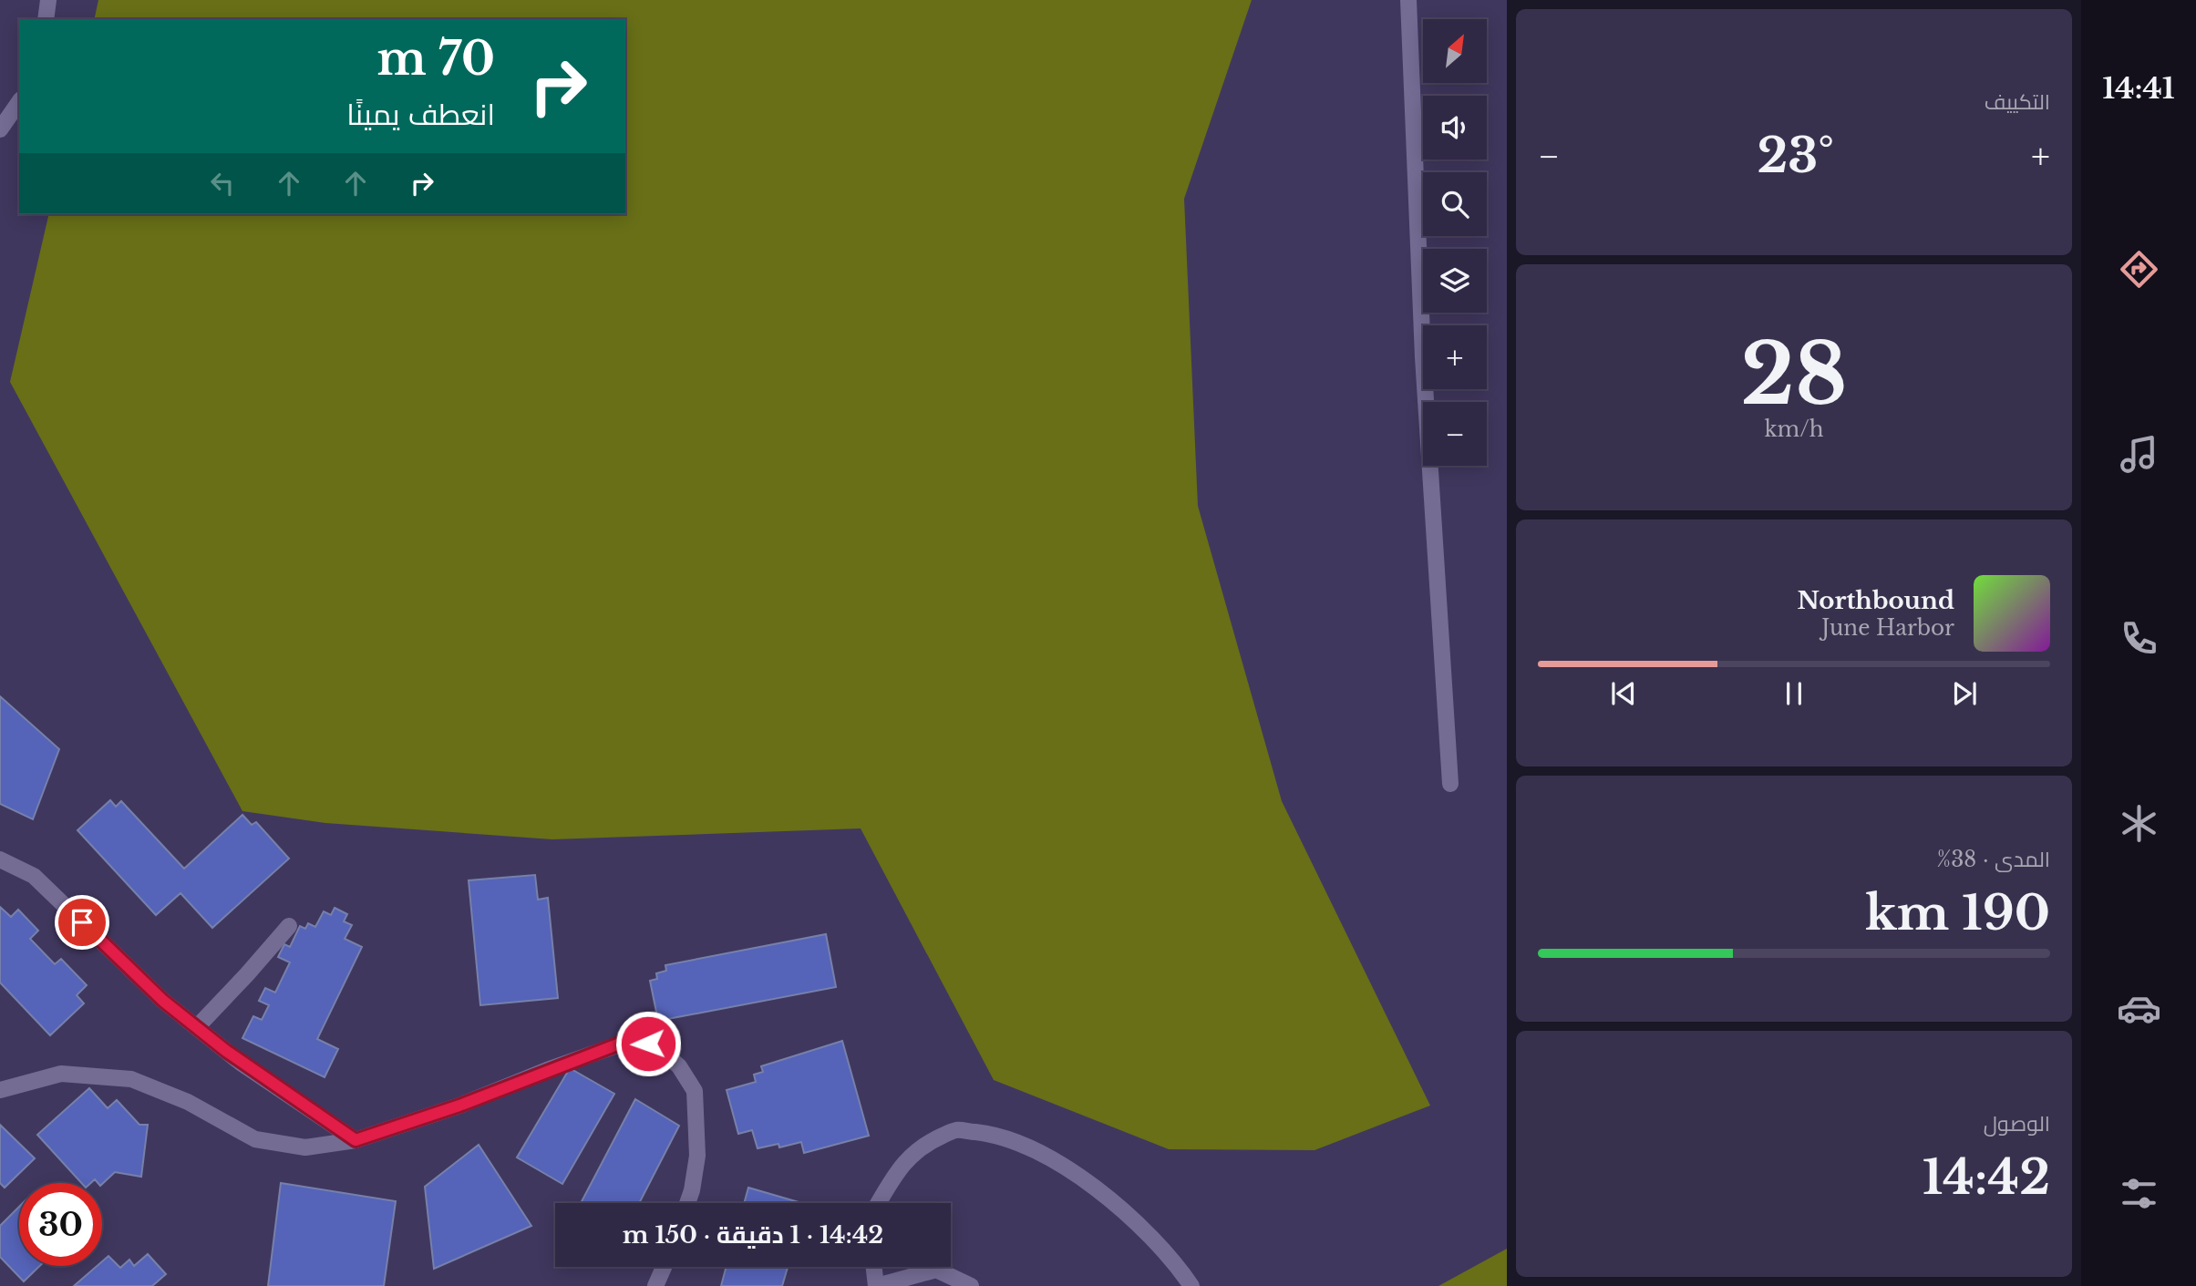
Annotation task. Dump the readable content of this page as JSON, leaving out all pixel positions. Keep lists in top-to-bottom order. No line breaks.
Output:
{"north":"top right","page":{"tabs":"14:41","tile":["التكييف",["28","km/h"],["المدى · 38%","190 km"],["الوصول","14:42"]],"map_buttons":["+","−"],"turn":["70 m","انعطف يمينًا"],"heat":["−","23°","+"],"song":["Northbound","June Harbor"],"limit":"30","trip":"14:42 · 1 دقيقة · 150 m"}}
